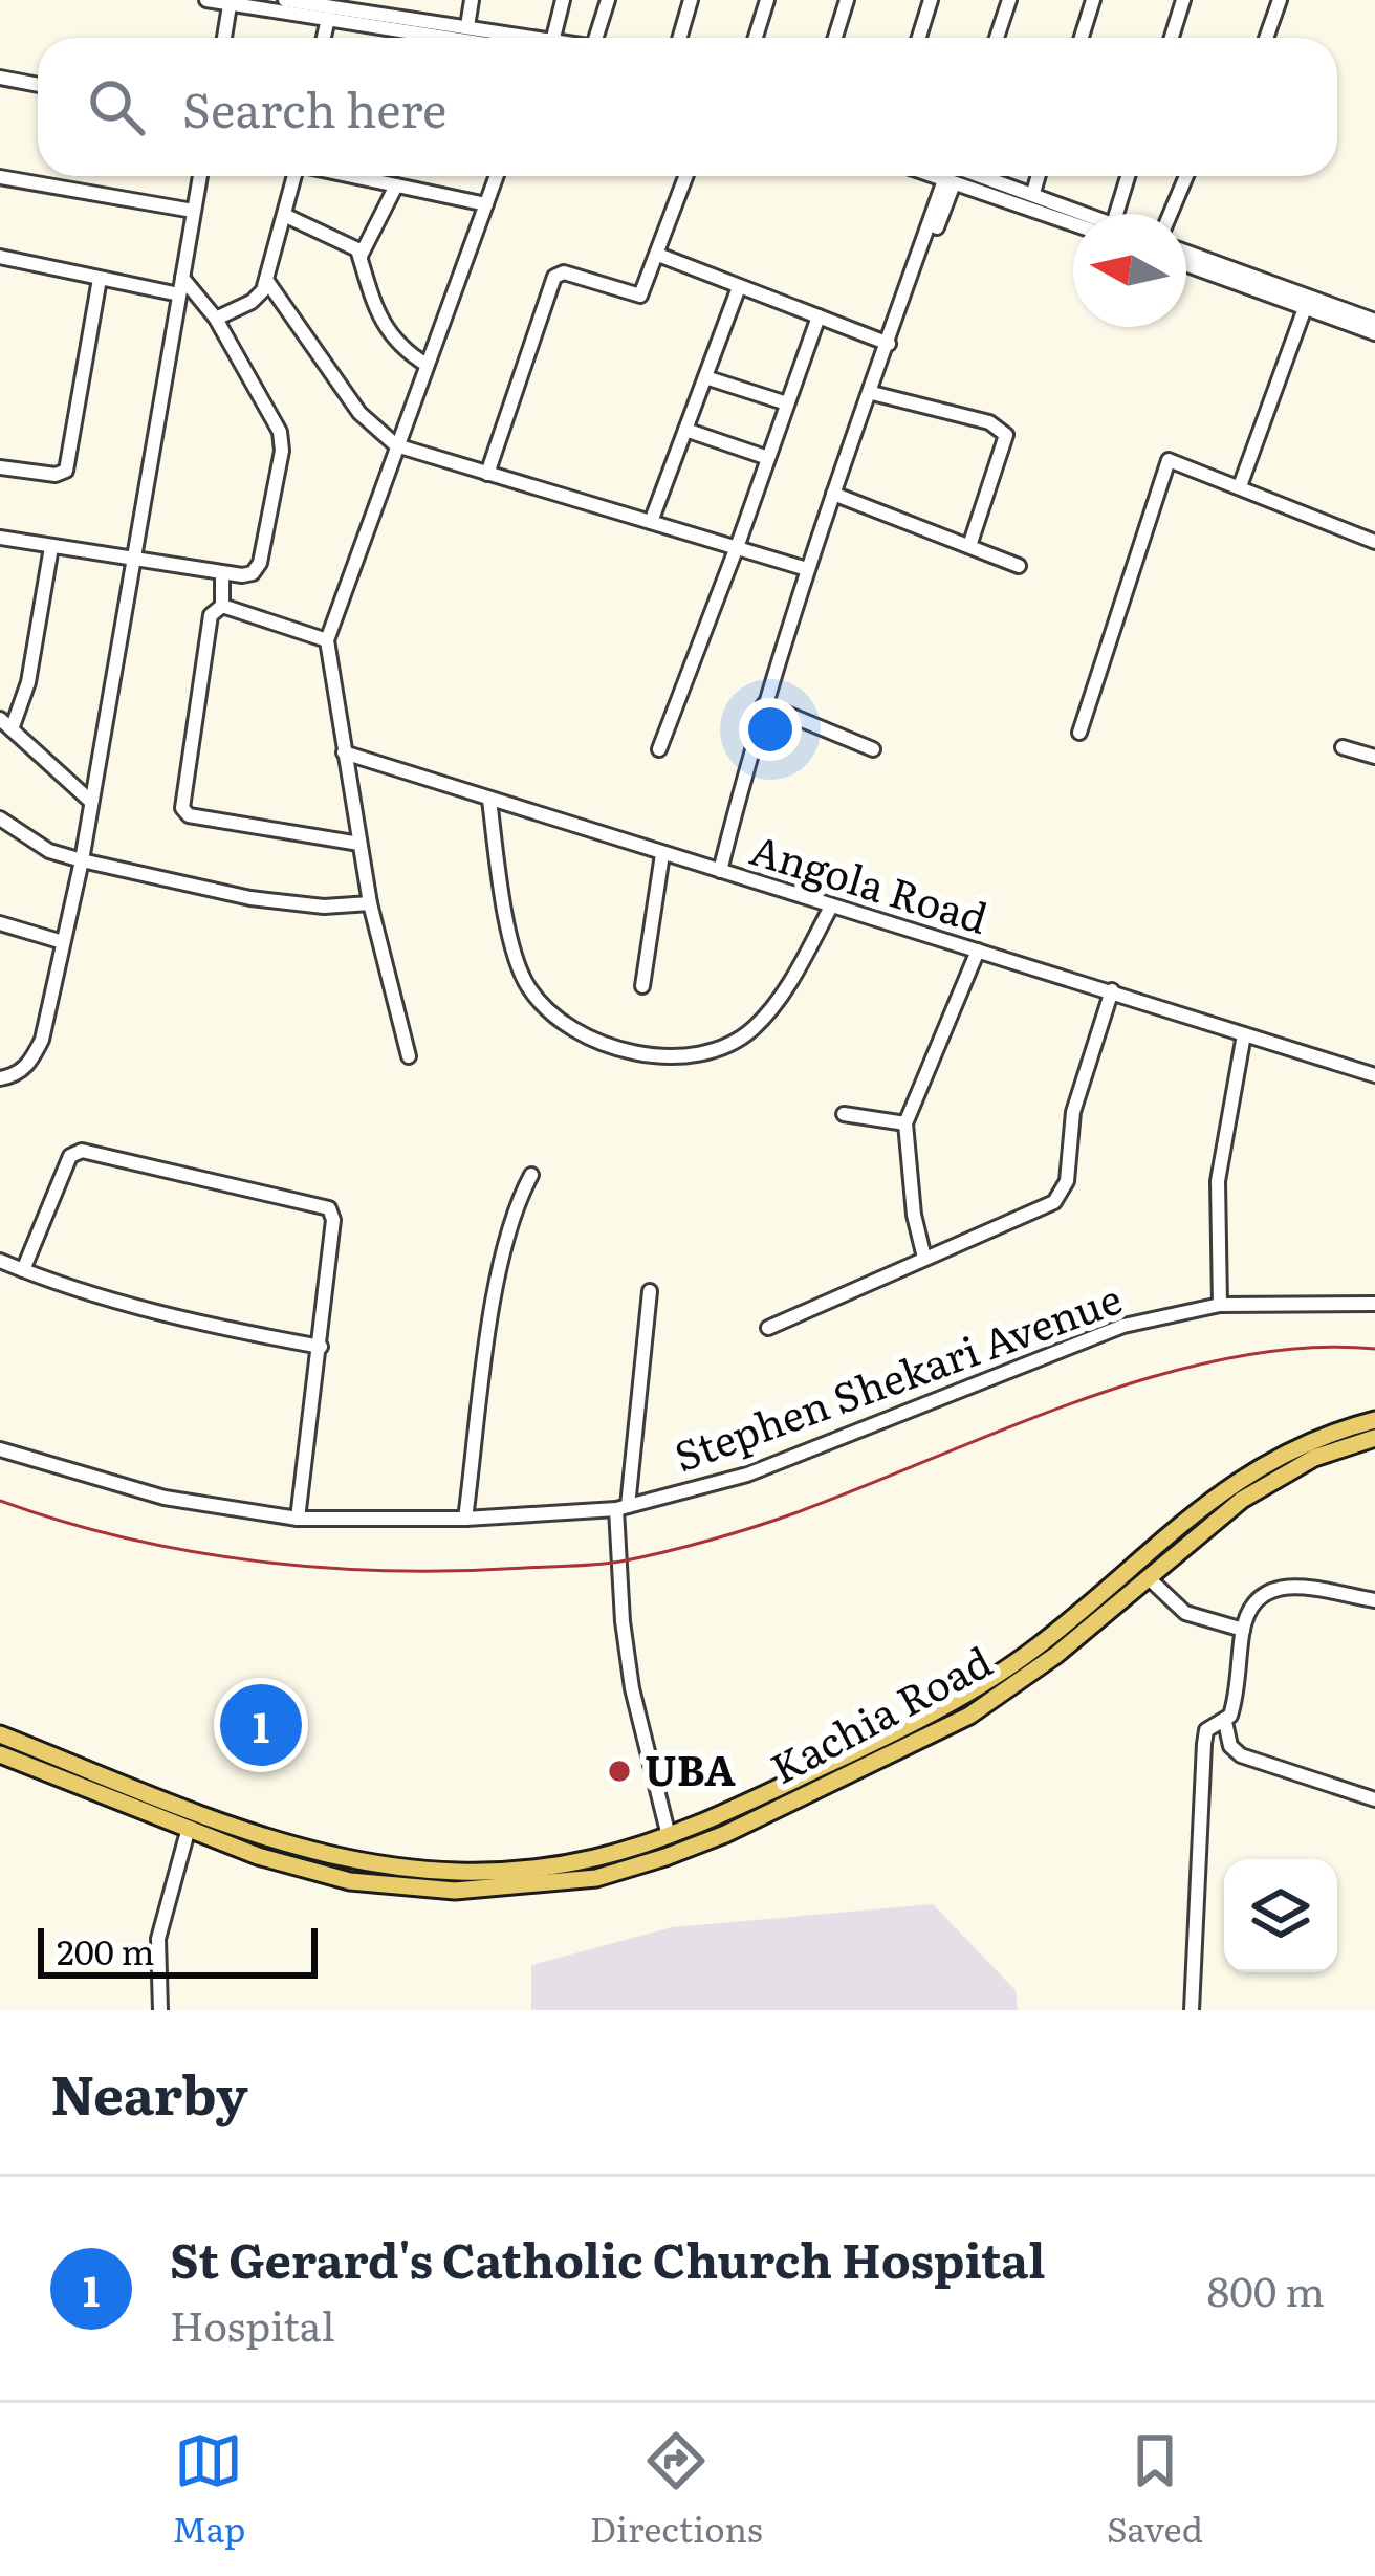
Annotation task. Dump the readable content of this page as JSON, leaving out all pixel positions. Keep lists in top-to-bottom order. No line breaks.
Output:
{"streets":{"main road":["Kachia Road"],"street":["Angola Road","Stephen Shekari Avenue"]},"places":["UBA"],"scale_bar":"200 m","north":"left","page":{"search":"Search here","pins":"1","scale":"200 m","heading":"Nearby","list":[{"mark":"1","name":"St Gerard's Catholic Church Hospital","note":"Hospital","value":"800 m"}],"nav":["Map","Directions","Saved"]}}
